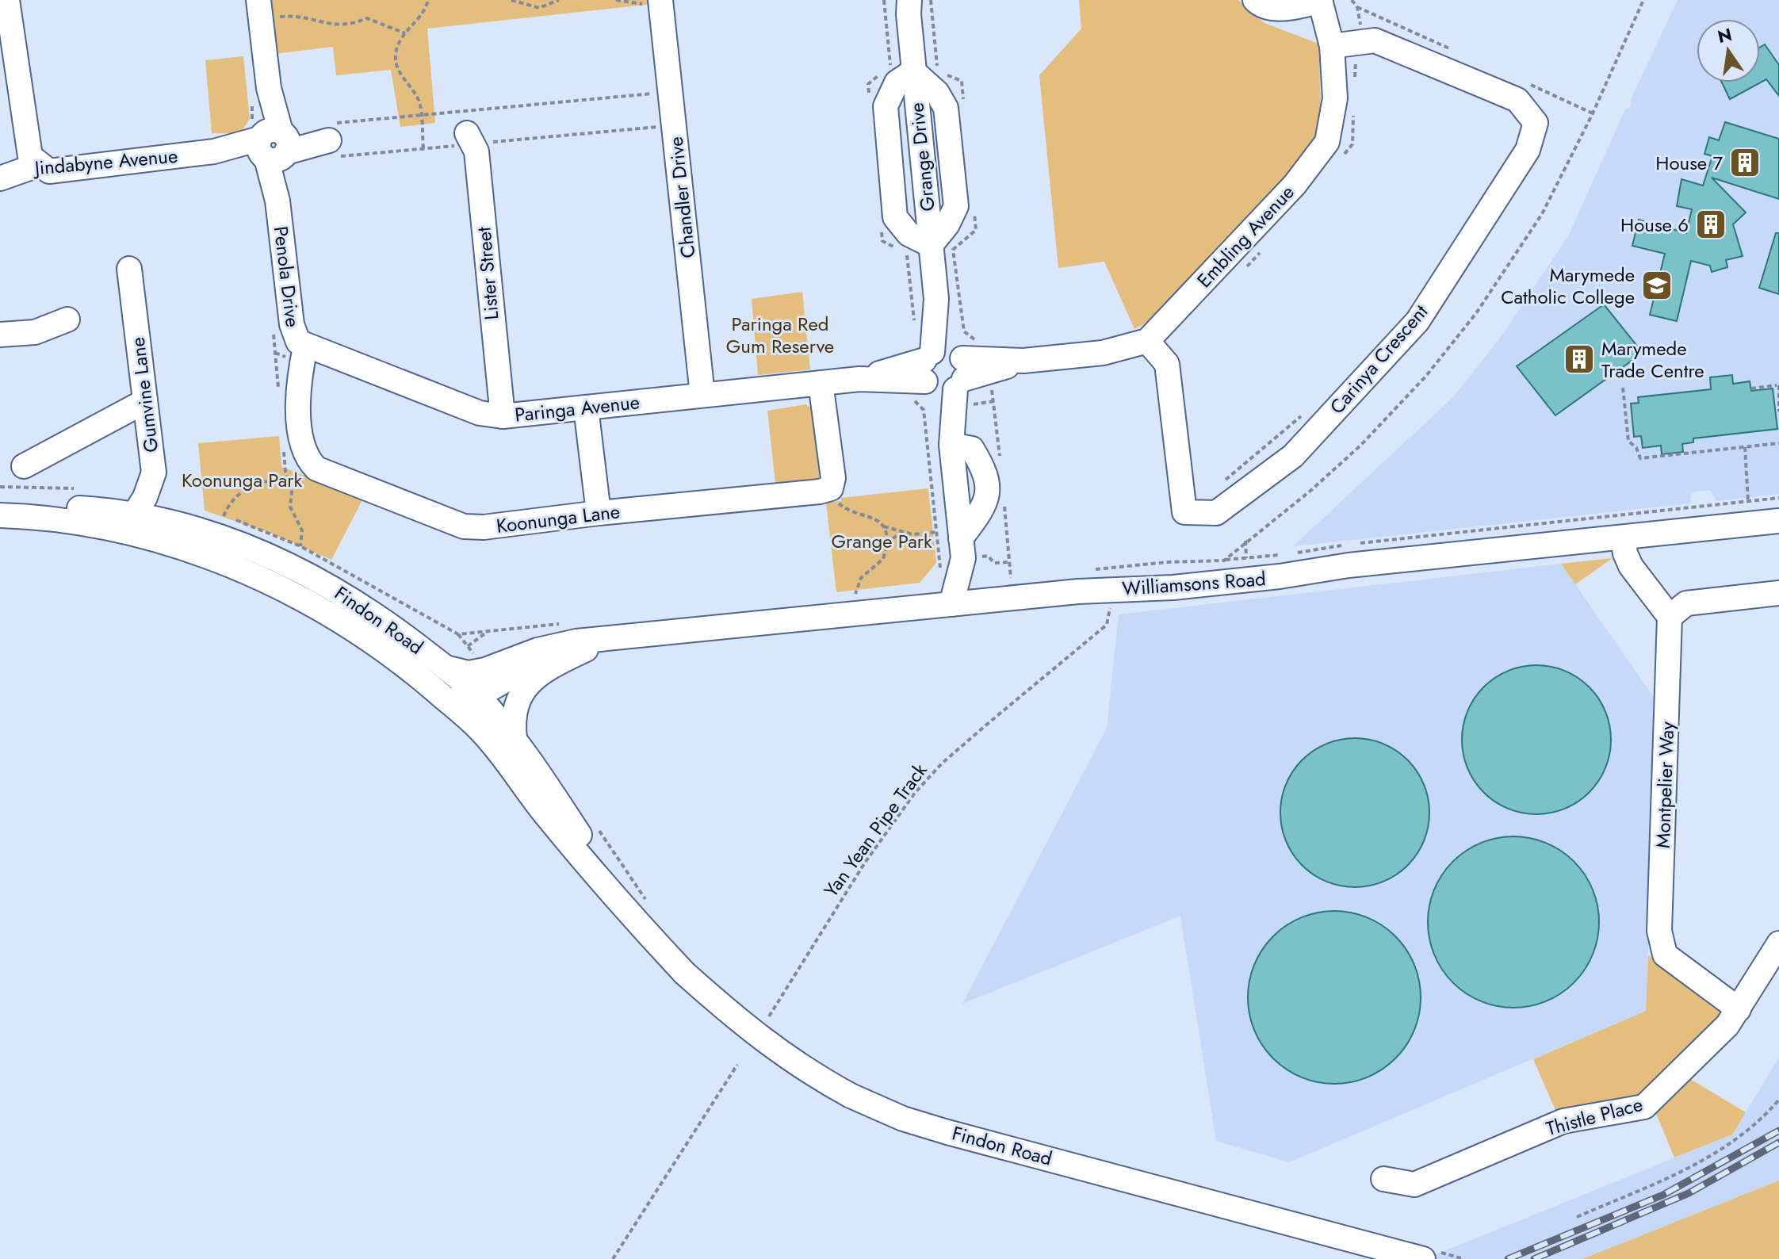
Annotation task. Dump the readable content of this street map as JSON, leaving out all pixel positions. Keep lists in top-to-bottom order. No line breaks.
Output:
{"streets":{"street":["Grange Drive","Jindabyne Avenue","Chandler Drive","Embling Avenue","Lister Street","Penola Drive","Carinya Crescent","Gumvine Lane","Paringa Avenue","Koonunga Lane","Williamsons Road","Findon Road","Montpelier Way","Thistle Place"],"path":["Yan Yean Pipe Track"]},"crossings":[["Grange Drive","Paringa Avenue"],["Grange Drive","Williamsons Road"],["Jindabyne Avenue","Penola Drive"],["Chandler Drive","Paringa Avenue"],["Embling Avenue","Carinya Crescent"],["Lister Street","Paringa Avenue"],["Penola Drive","Paringa Avenue"],["Penola Drive","Koonunga Lane"],["Gumvine Lane","Findon Road"],["Paringa Avenue","Koonunga Lane"],["Williamsons Road","Findon Road"],["Williamsons Road","Yan Yean Pipe Track"],["Montpelier Way","Thistle Place"]],"parks":["Paringa Red Gum Reserve","Koonunga Park","Grange Park"],"places":{"building":["House 7","House 6","Marymede Trade Centre"],"school or university":["Marymede Catholic College"]},"north":"top"}
